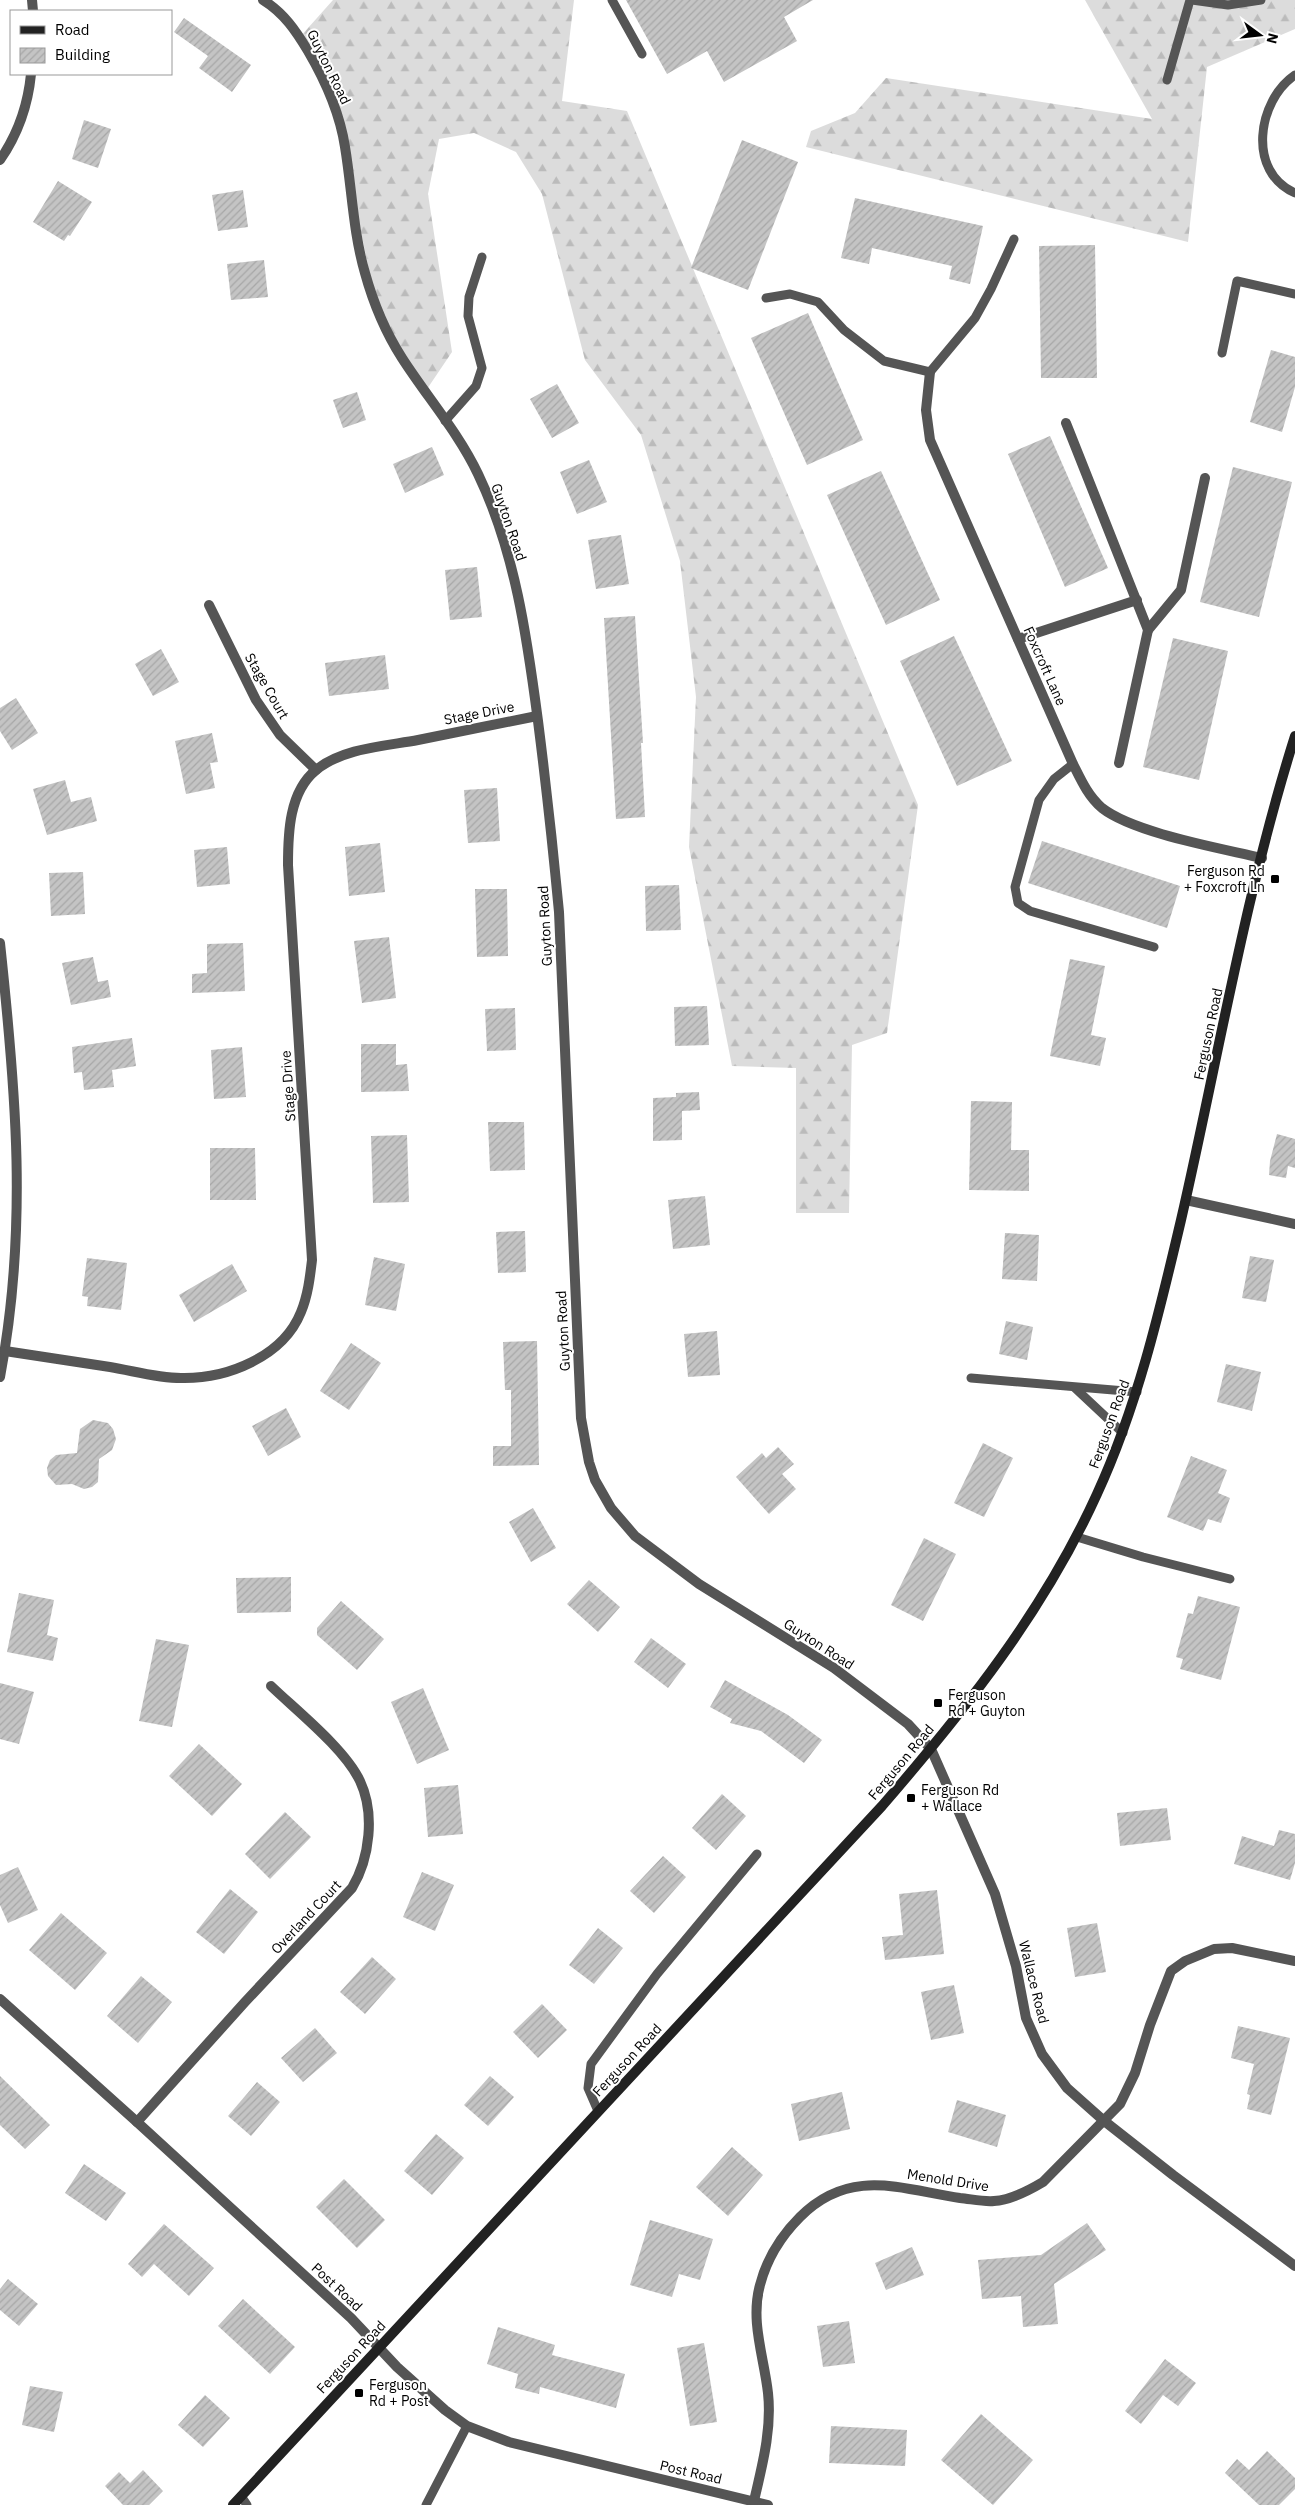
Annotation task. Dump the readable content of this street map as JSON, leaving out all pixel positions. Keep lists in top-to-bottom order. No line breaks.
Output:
{"streets":{"street":["Guyton Road","Foxcroft Lane","Stage Court","Stage Drive","Ferguson Road","Overland Court","Wallace Road","Menold Drive","Post Road"]},"crossings":[["Guyton Road","Stage Drive"],["Guyton Road","Ferguson Road"],["Guyton Road","Wallace Road"],["Foxcroft Lane","Ferguson Road"],["Stage Court","Stage Drive"],["Ferguson Road","Wallace Road"],["Ferguson Road","Post Road"],["Overland Court","Post Road"],["Wallace Road","Menold Drive"],["Menold Drive","Post Road"]],"places":{"transit":["Ferguson Rd + Foxcroft Ln","Ferguson Rd + Guyton","Ferguson Rd + Wallace","Ferguson Rd + Post"]},"legend":["Road","Building"],"north":"right"}
